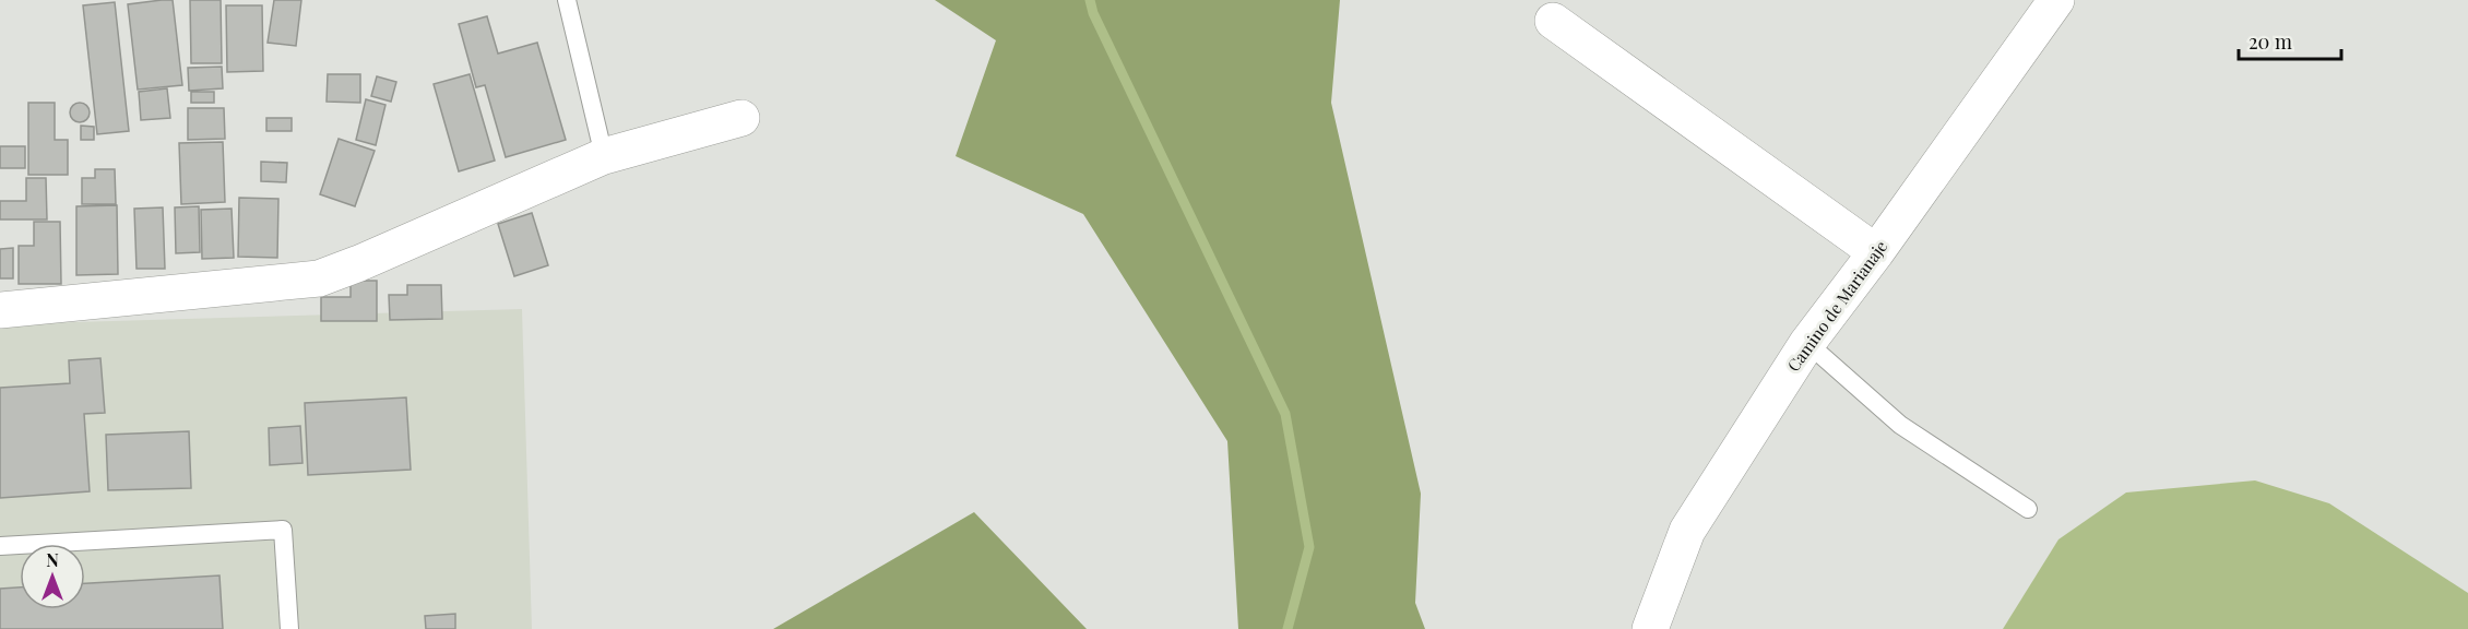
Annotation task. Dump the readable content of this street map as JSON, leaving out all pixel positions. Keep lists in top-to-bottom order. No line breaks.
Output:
{"streets":{"street":["Camino de Marianaje"]},"scale_bar":"20 m","north":"top"}
